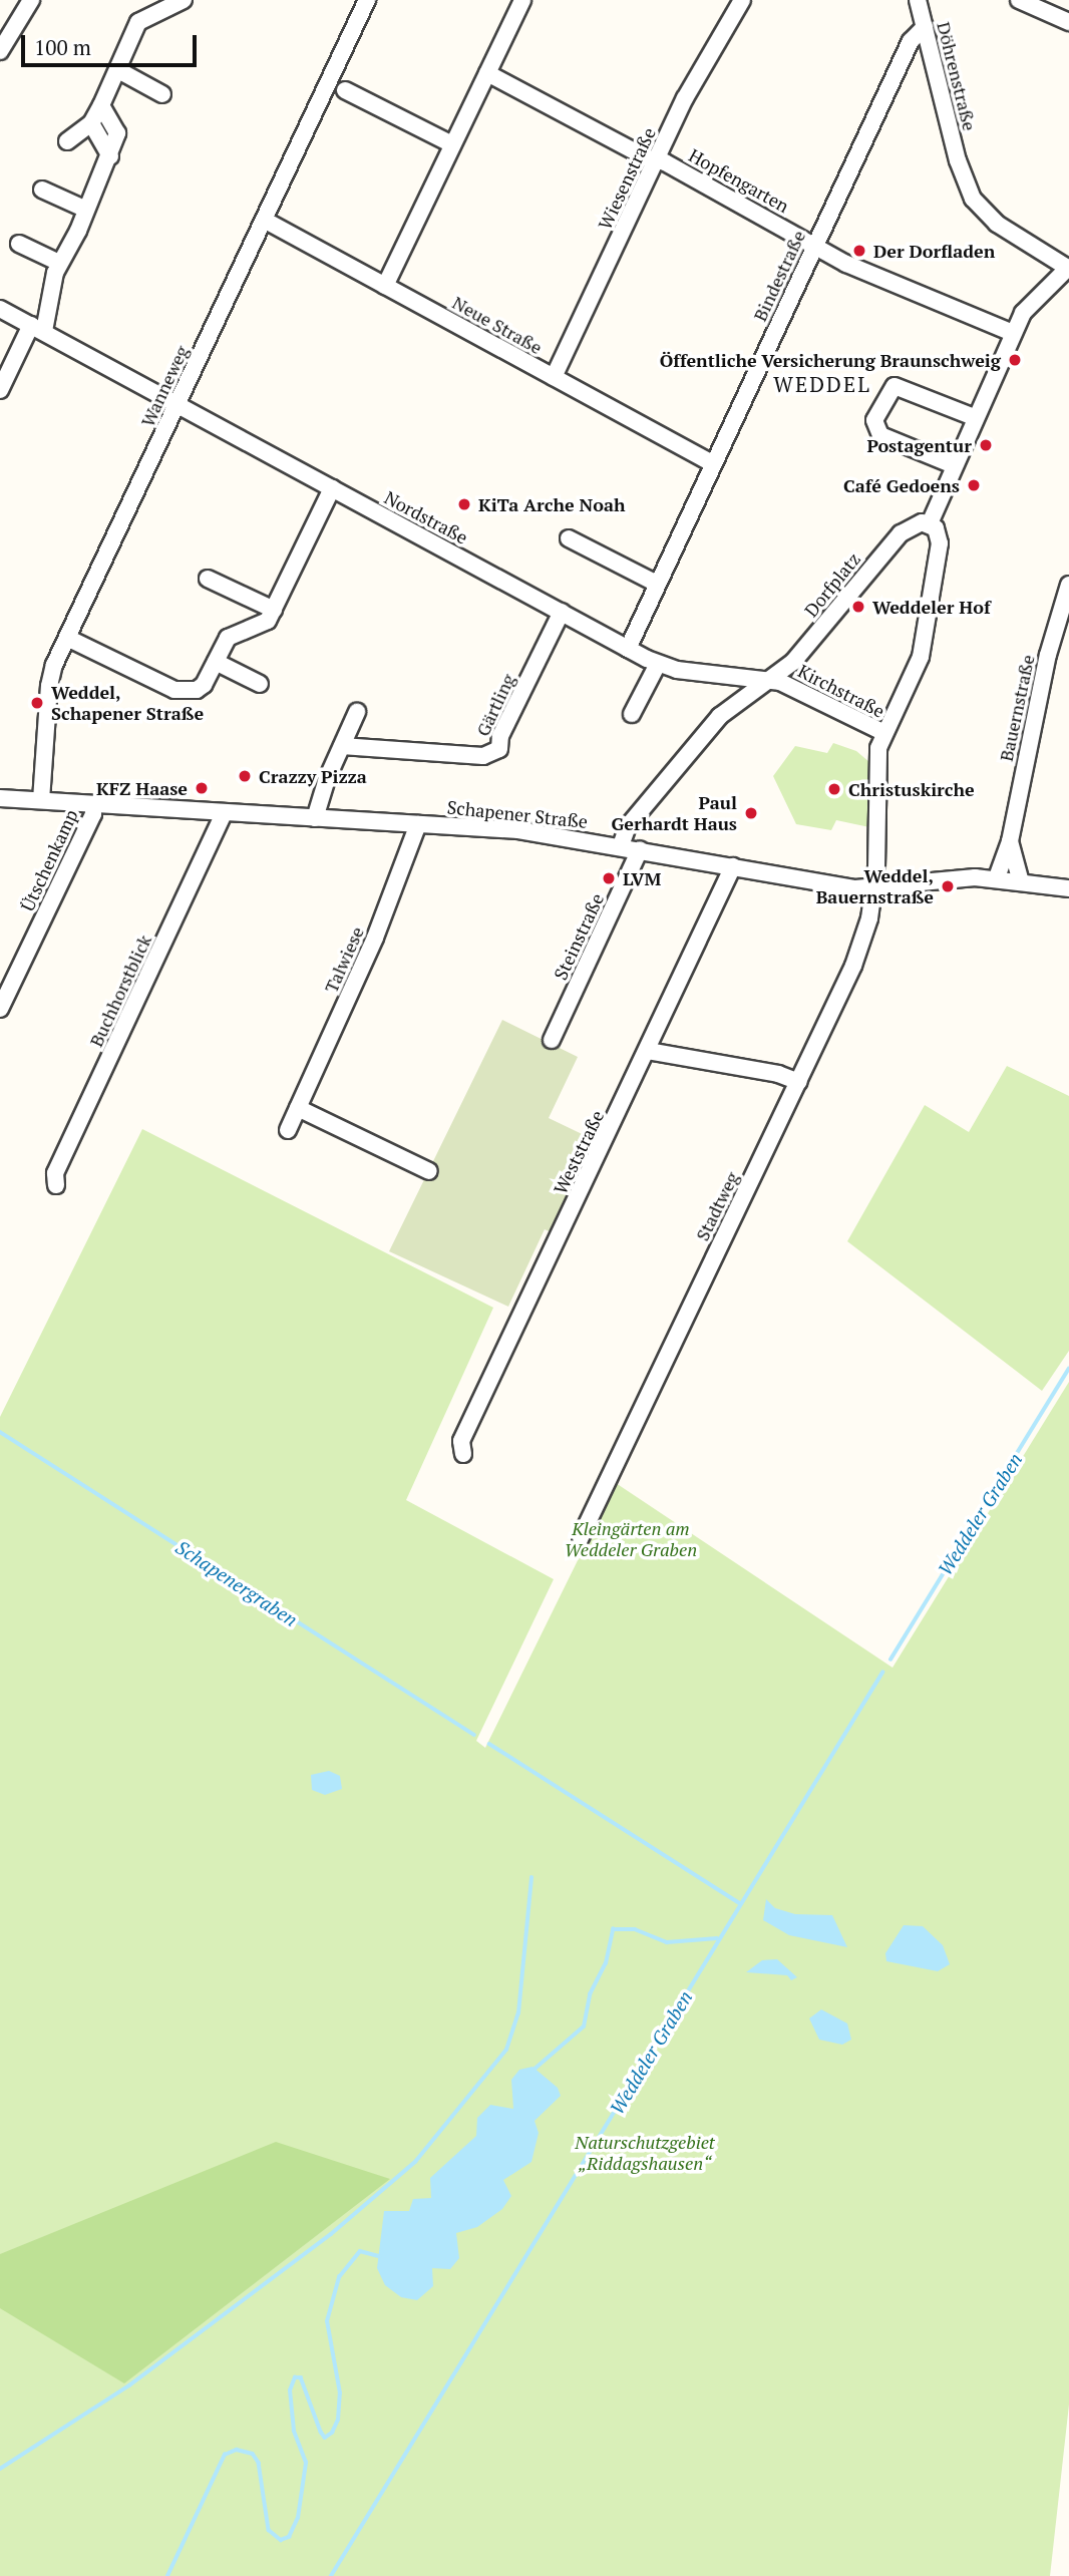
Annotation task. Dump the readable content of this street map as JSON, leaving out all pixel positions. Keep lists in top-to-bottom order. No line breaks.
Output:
{"streets":{"street":["Döhrenstraße","Wiesenstraße","Hopfengarten","Bindestraße","Neue Straße","Wanneweg","Nordstraße","Dorfplatz","Kirchstraße","Gärtling","Bauernstraße","Schapener Straße","Ütschenkamp","Steinstraße","Talwiese","Buchhorstblick","Weststraße","Stadtweg"]},"crossings":[["Döhrenstraße","Bindestraße"],["Wiesenstraße","Hopfengarten"],["Wiesenstraße","Neue Straße"],["Hopfengarten","Bindestraße"],["Bindestraße","Neue Straße"],["Bindestraße","Nordstraße"],["Neue Straße","Wanneweg"],["Wanneweg","Nordstraße"],["Wanneweg","Schapener Straße"],["Nordstraße","Dorfplatz"],["Nordstraße","Kirchstraße"],["Nordstraße","Gärtling"],["Dorfplatz","Kirchstraße"],["Kirchstraße","Schapener Straße"],["Kirchstraße","Stadtweg"],["Bauernstraße","Schapener Straße"],["Schapener Straße","Ütschenkamp"],["Schapener Straße","Steinstraße"],["Schapener Straße","Talwiese"],["Schapener Straße","Buchhorstblick"],["Schapener Straße","Weststraße"],["Schapener Straße","Stadtweg"]],"districts":["WEDDEL"],"water":["Weddeler Graben","Schapenergraben"],"parks":["Kleingärten am Weddeler Graben","Naturschutzgebiet „Riddagshausen“"],"places":["Der Dorfladen","Öffentliche Versicherung Braunschweig","Postagentur","Café Gedoens","KiTa Arche Noah","Weddeler Hof","Weddel, Schapener Straße","Crazzy Pizza","KFZ Haase","Christuskirche","Paul Gerhardt Haus","LVM","Weddel, Bauernstraße"],"scale_bar":"100 m"}
